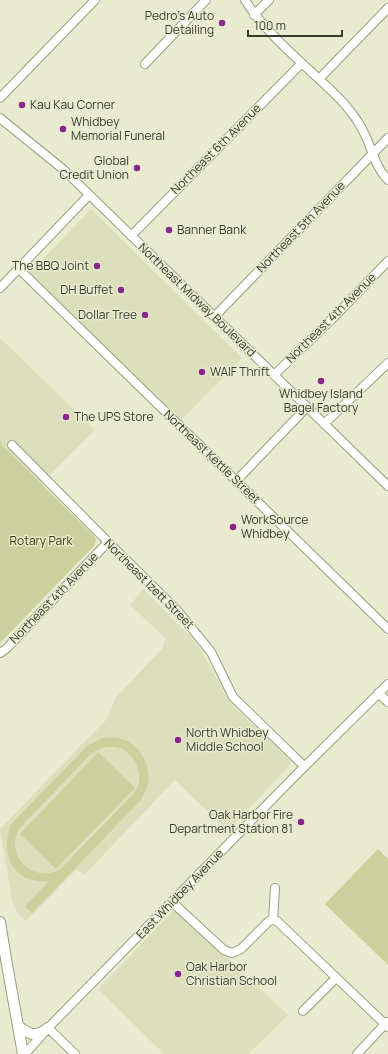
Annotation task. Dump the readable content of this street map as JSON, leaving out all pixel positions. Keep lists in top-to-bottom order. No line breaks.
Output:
{"streets":{"street":["Northeast 6th Avenue","Northeast 5th Avenue","Northeast Midway Boulevard","Northeast 4th Avenue","Northeast Kettle Street","Northeast Izett Street","East Whidbey Avenue"]},"crossings":[["Northeast 6th Avenue","Northeast Midway Boulevard"],["Northeast 5th Avenue","Northeast Midway Boulevard"],["Northeast Midway Boulevard","Northeast 4th Avenue"],["Northeast 4th Avenue","Northeast Izett Street"],["Northeast Izett Street","East Whidbey Avenue"]],"parks":["Rotary Park"],"places":["Pedro’s Auto Detailing","Kau Kau Corner","Whidbey Memorial Funeral","Global Credit Union","Banner Bank","The BBQ Joint","DH Buffet","Dollar Tree","WAIF Thrift","Whidbey Island Bagel Factory","The UPS Store","WorkSource Whidbey","North Whidbey Middle School","Oak Harbor Fire Department Station 81","Oak Harbor Christian School"],"scale_bar":"100 m"}
